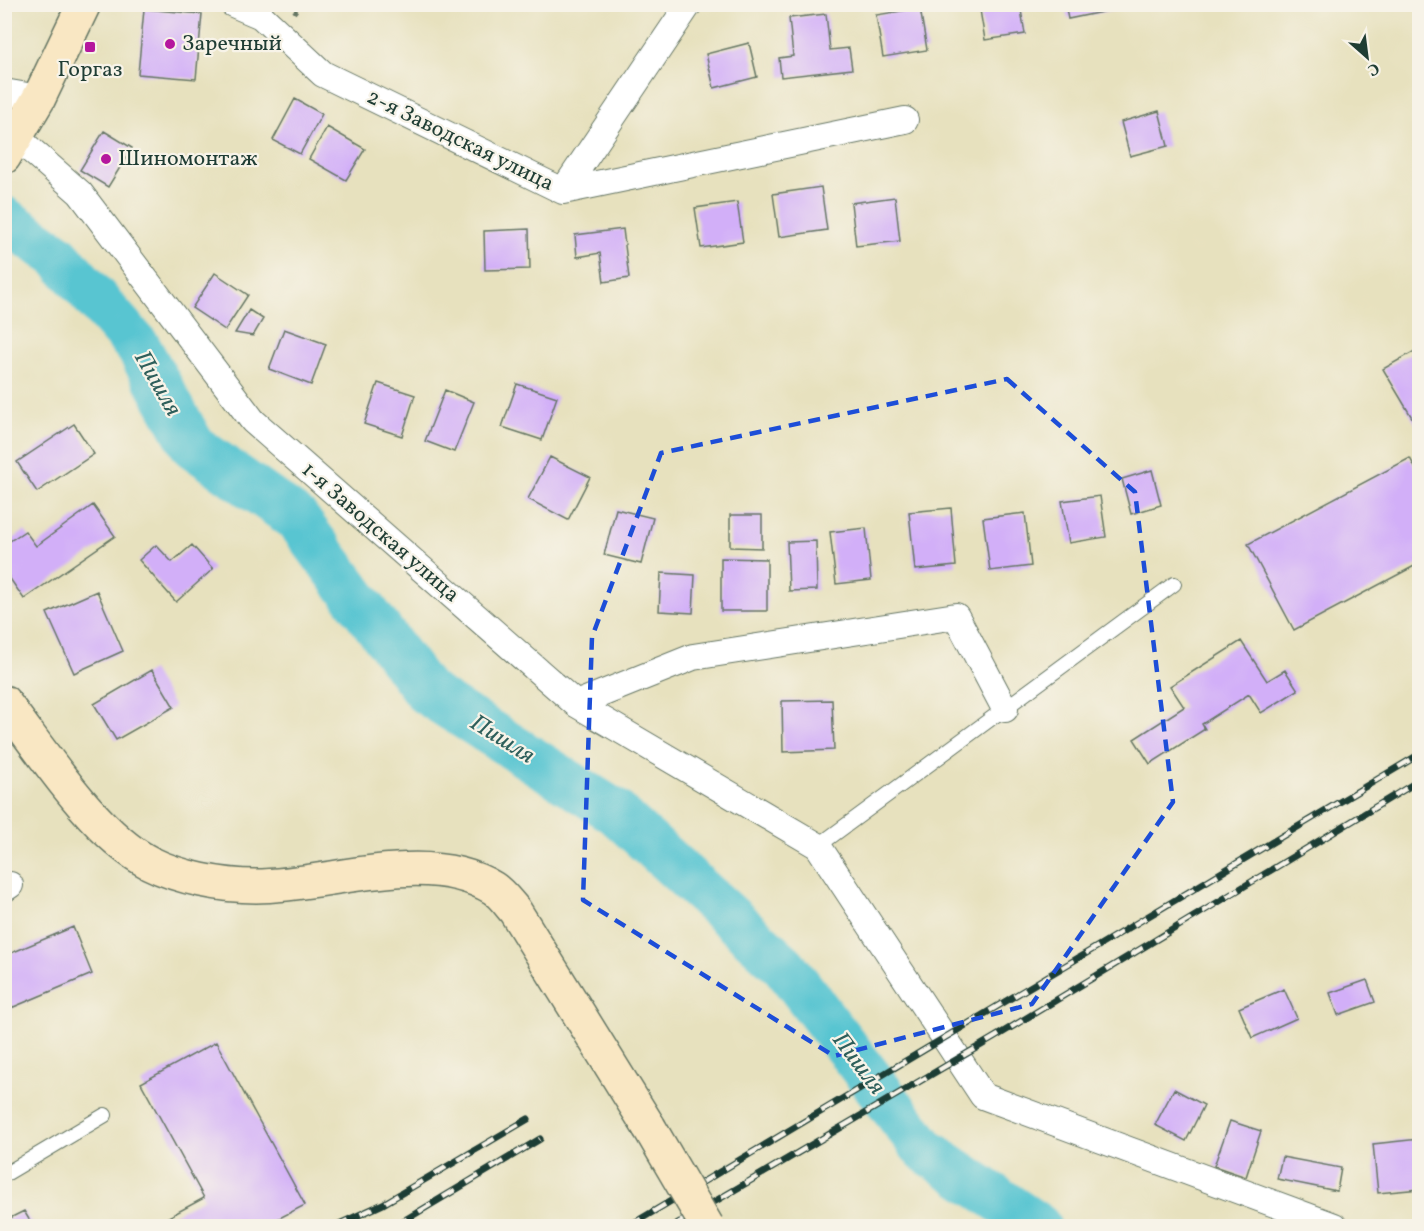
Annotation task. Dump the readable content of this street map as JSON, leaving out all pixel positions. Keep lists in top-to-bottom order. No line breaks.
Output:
{"streets":{"street":["2-я Заводская улица","1-я Заводская улица"]},"water":["Пишля"],"places":{"other":["Заречный","Шиномонтаж"],"transit":["Горгаз"]},"north":"bottom right"}
